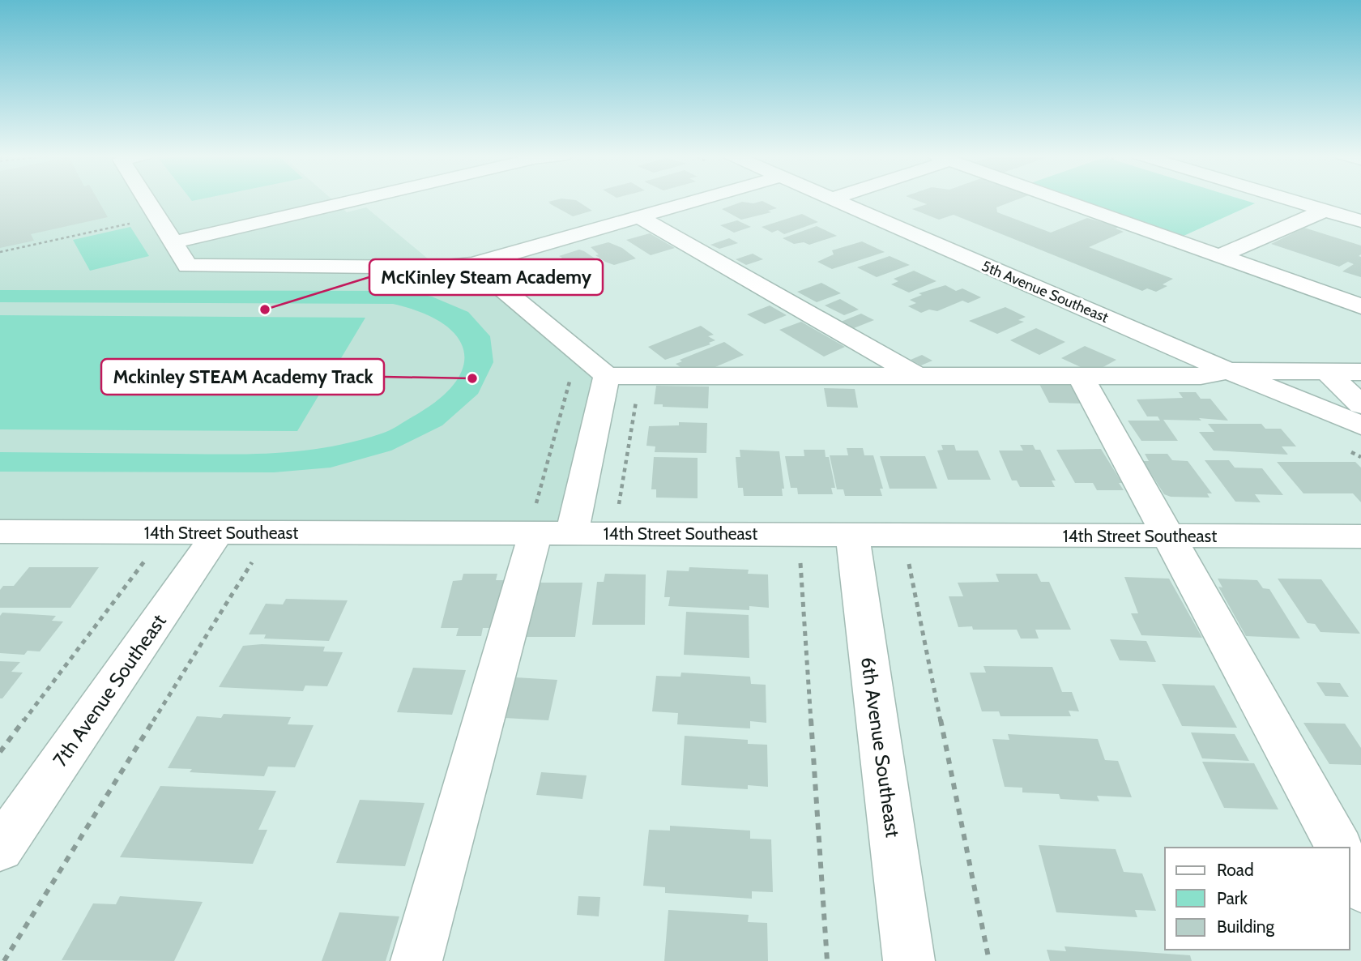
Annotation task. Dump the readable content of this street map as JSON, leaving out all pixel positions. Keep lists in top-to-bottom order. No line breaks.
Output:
{"streets":{"street":["5th Avenue Southeast","14th Street Southeast","7th Avenue Southeast","6th Avenue Southeast"]},"crossings":[["14th Street Southeast","7th Avenue Southeast"],["14th Street Southeast","6th Avenue Southeast"]],"places":["McKinley Steam Academy","Mckinley STEAM Academy Track"],"legend":["Road","Park","Building"]}
